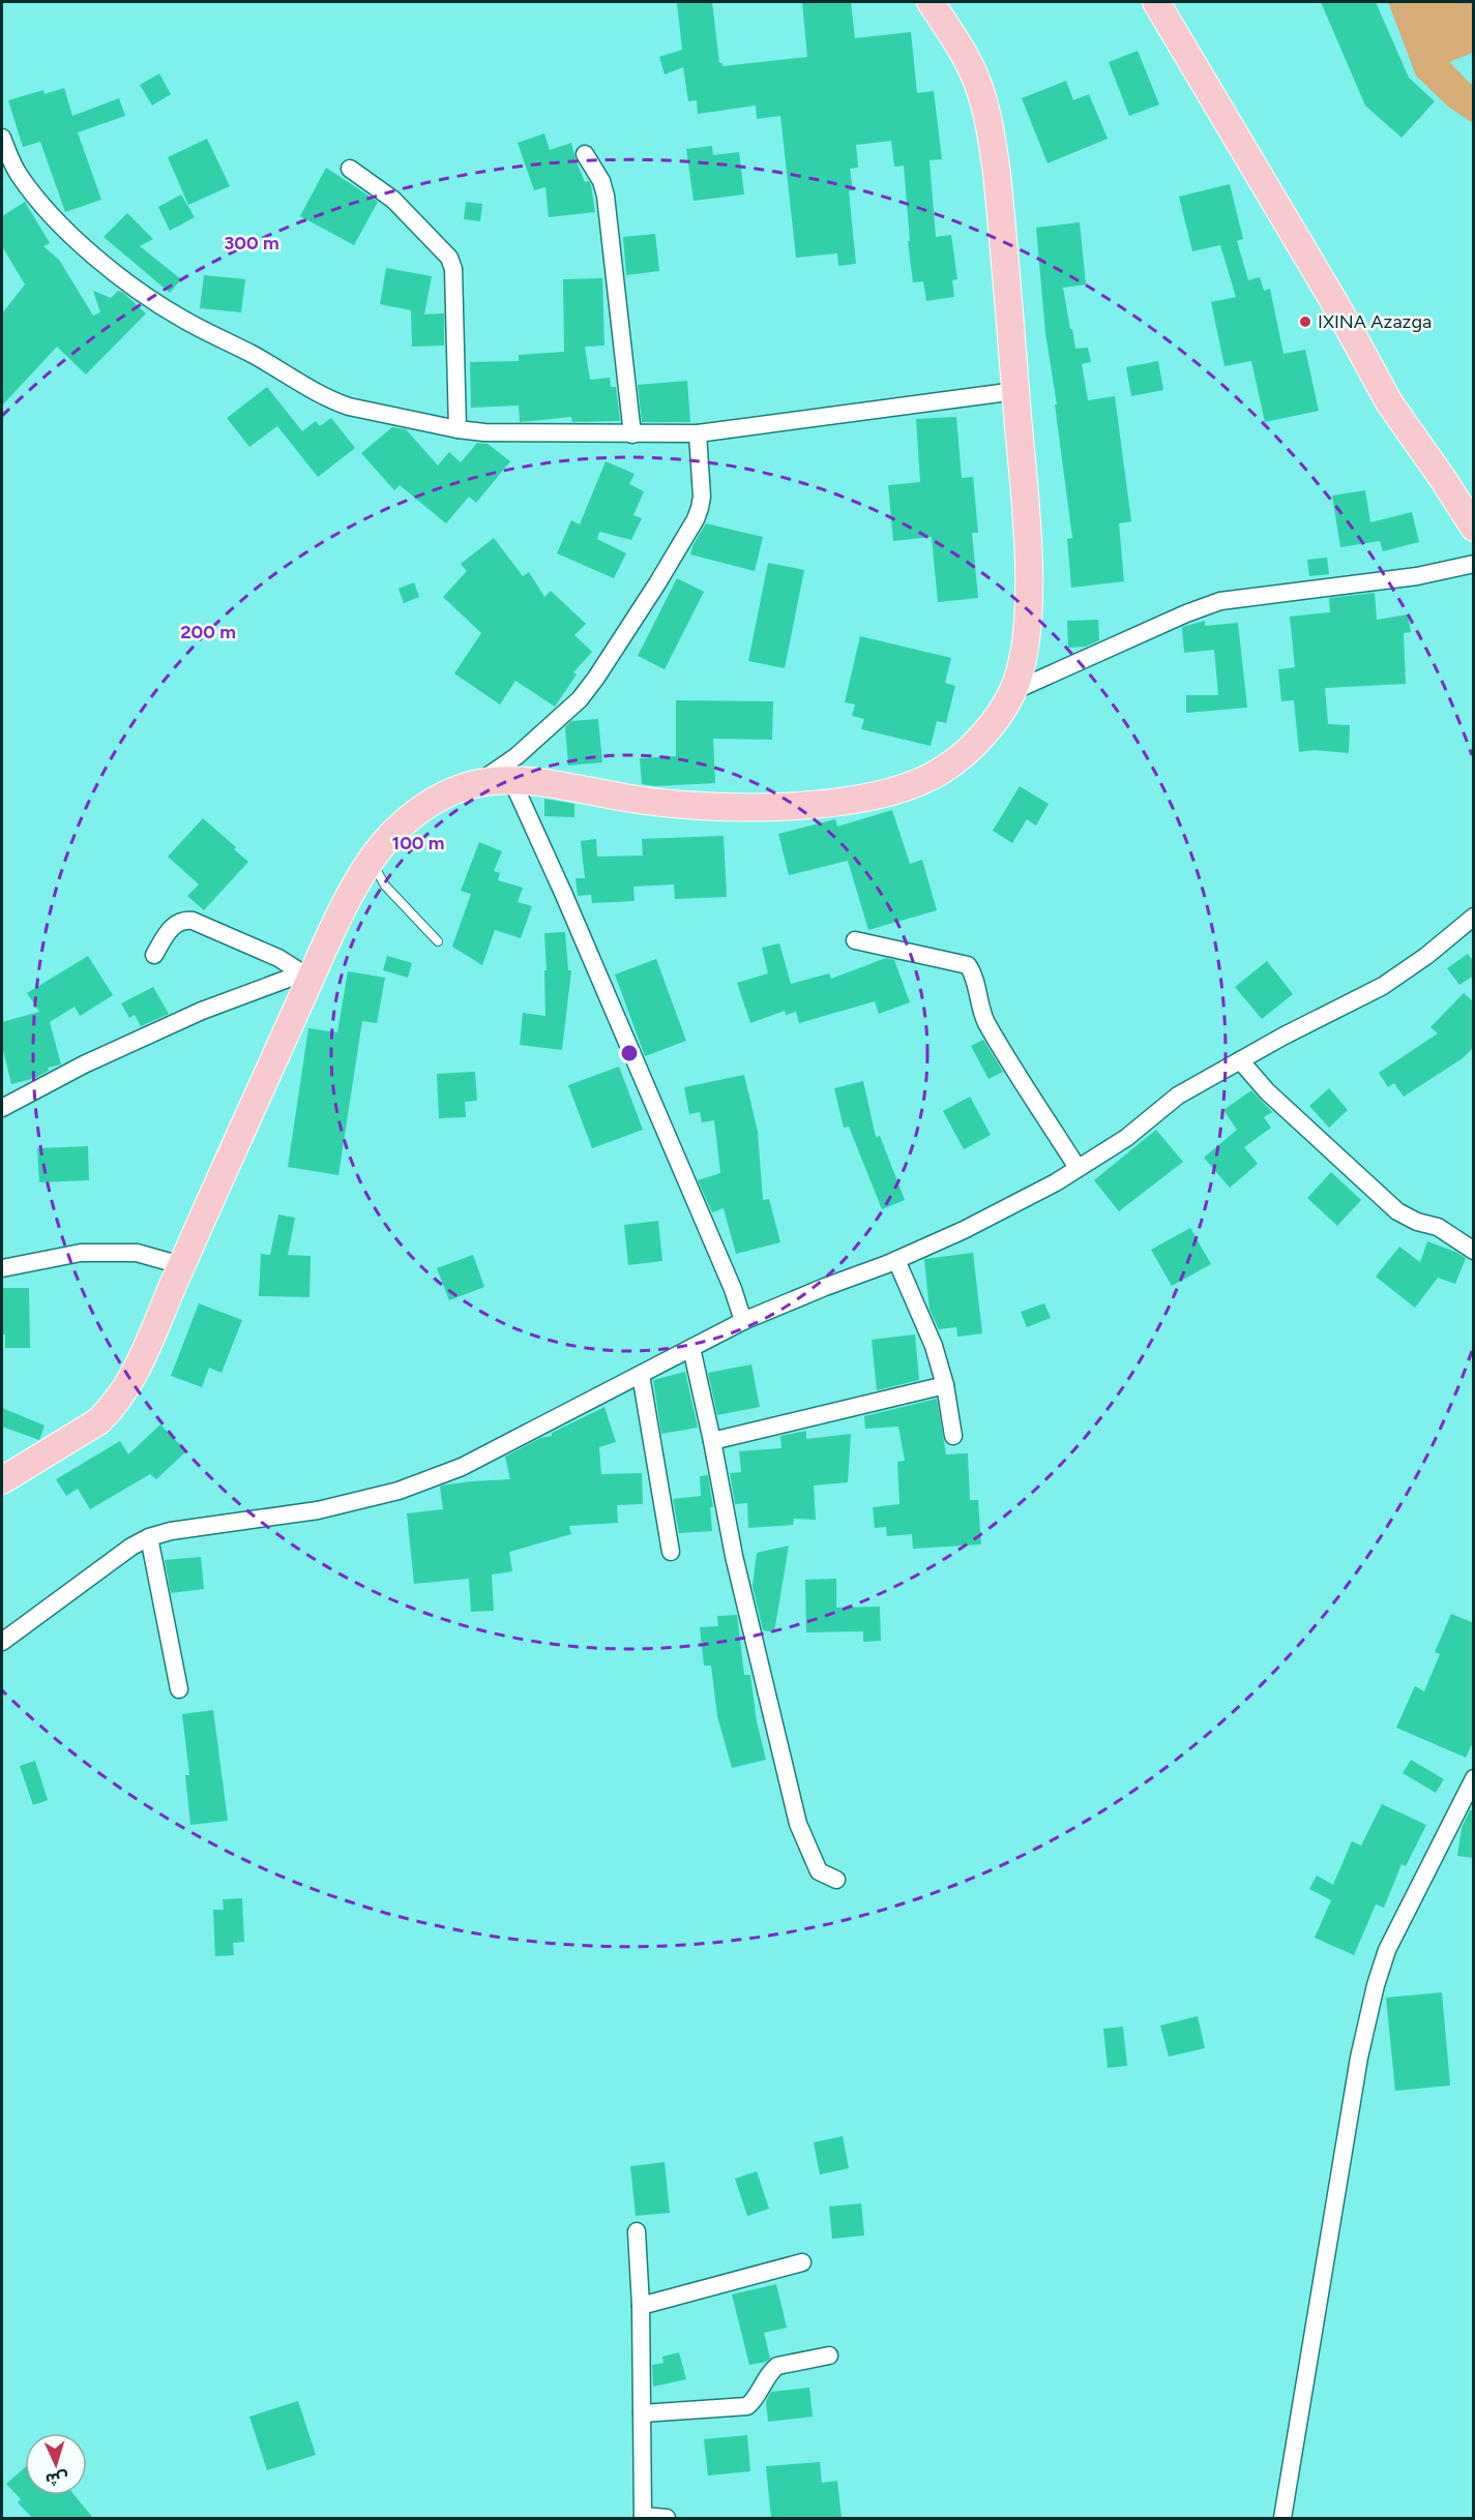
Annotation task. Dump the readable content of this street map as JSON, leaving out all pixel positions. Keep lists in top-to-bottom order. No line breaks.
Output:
{"places":["IXINA Azazga"],"north":"bottom","rings":["300 m","200 m","100 m"]}
